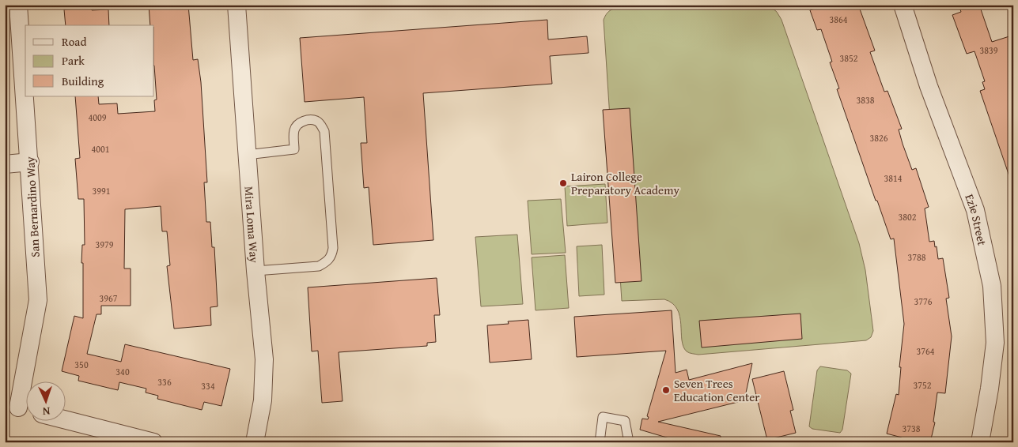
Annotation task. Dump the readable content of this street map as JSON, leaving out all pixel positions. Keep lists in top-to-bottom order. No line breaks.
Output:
{"streets":{"street":["San Bernardino Way","Ezie Street","Mira Loma Way"]},"places":["Lairon College Preparatory Academy","Seven Trees Education Center"],"house_numbers":["3864","3839","3852","3838","4009","3826","4001","3814","3991","3802","3979","3788","3967","3776","3764","350","340","336","3752","334","3738"],"legend":["Road","Park","Building"],"north":"bottom"}
